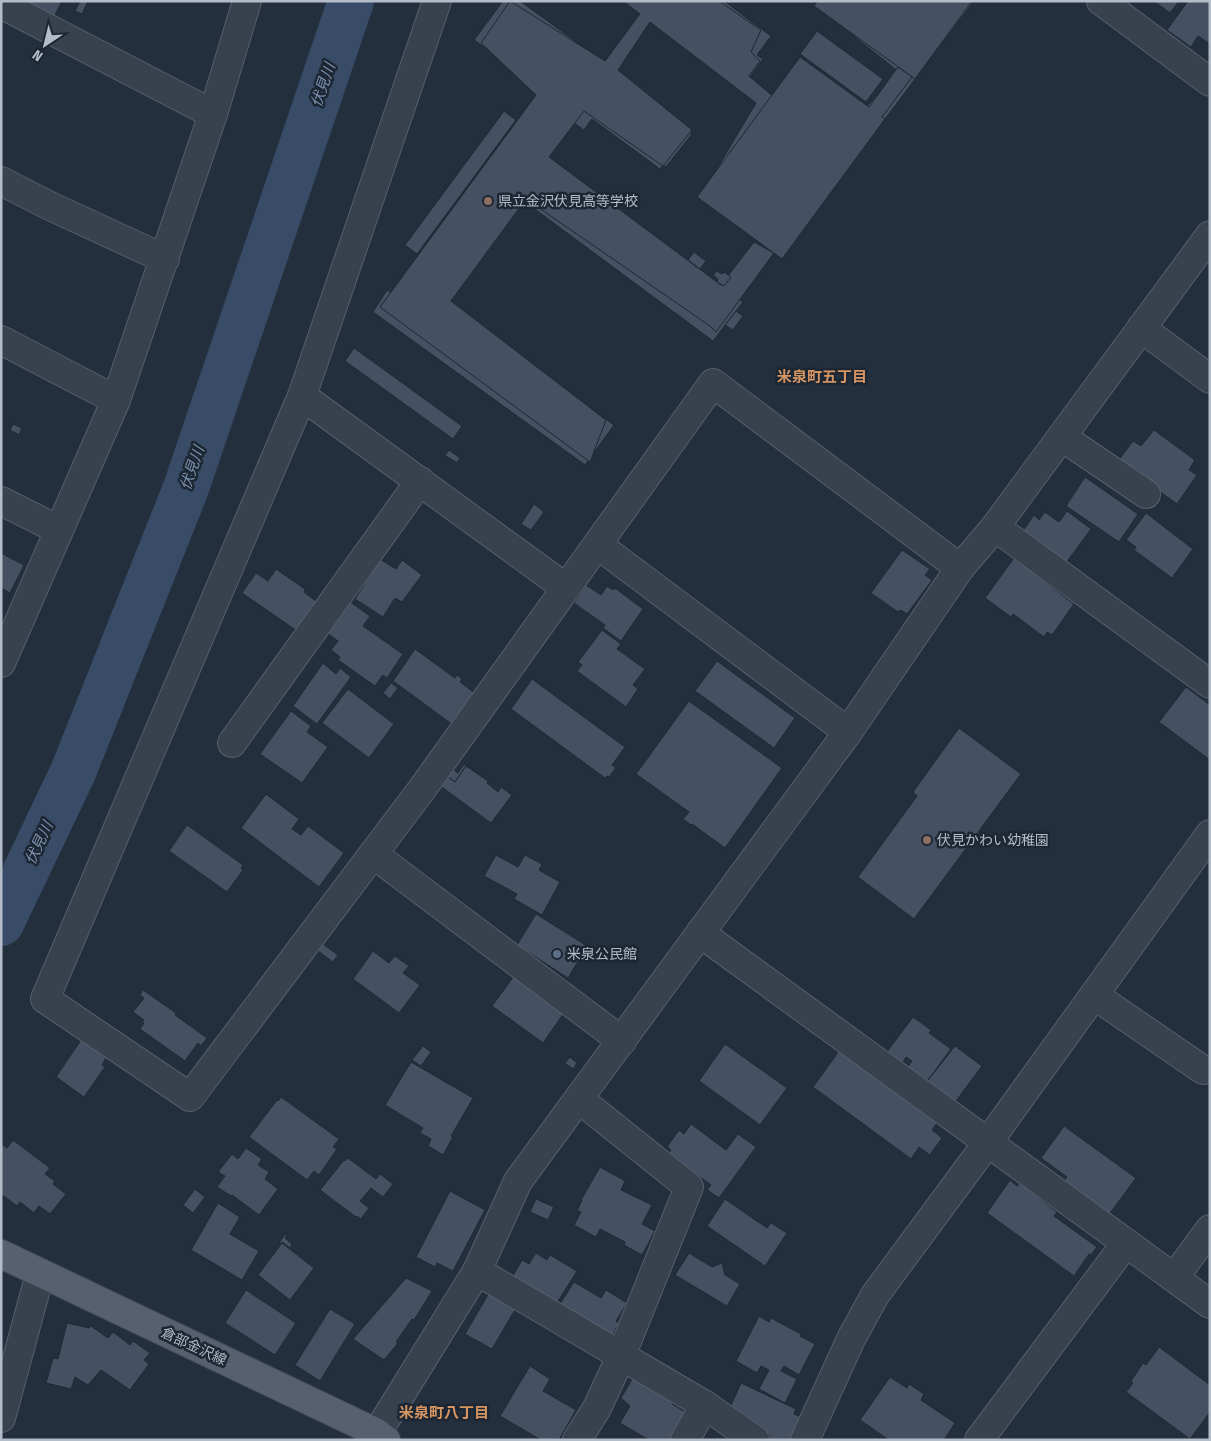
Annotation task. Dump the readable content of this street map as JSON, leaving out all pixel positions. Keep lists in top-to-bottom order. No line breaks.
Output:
{"streets":{"main road":["倉部金沢線"]},"districts":["米泉町五丁目","米泉町八丁目"],"water":["伏見川"],"places":["県立金沢伏見高等学校","伏見かわい幼稚園","米泉公民館"],"north":"bottom left"}
